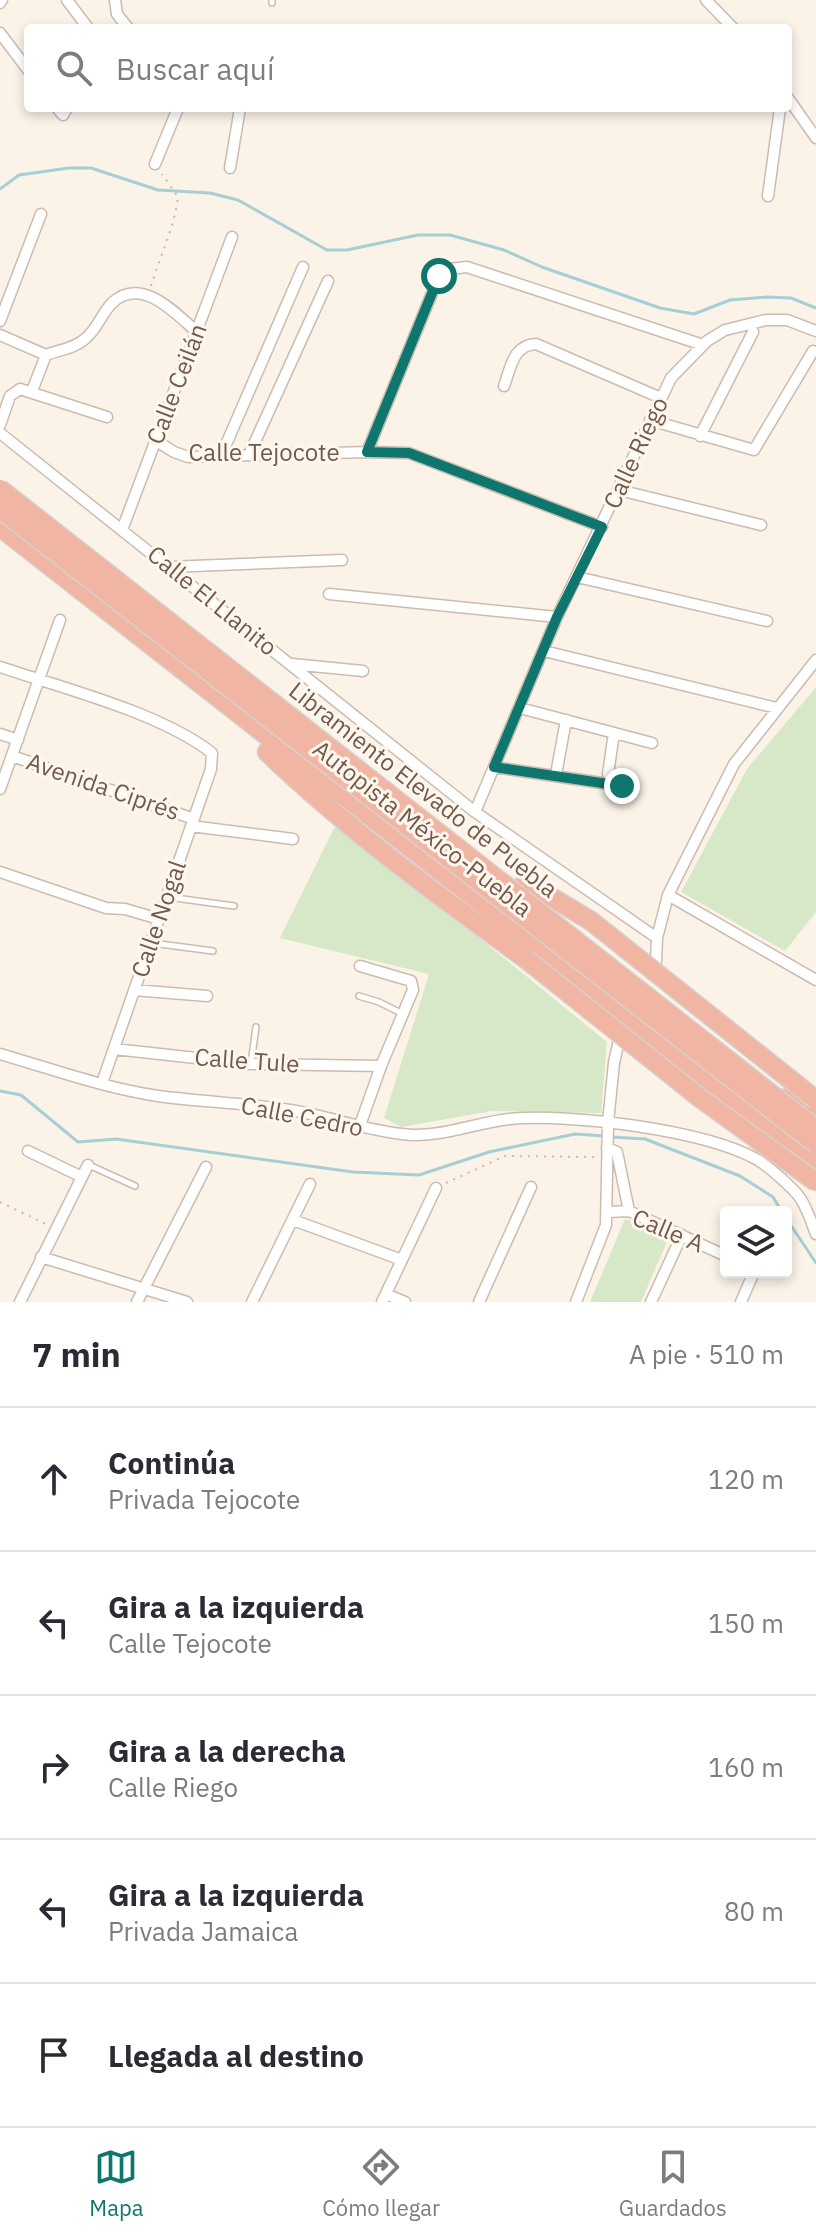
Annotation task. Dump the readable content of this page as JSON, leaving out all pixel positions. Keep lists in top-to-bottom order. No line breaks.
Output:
{"streets":{"highway":["Libramiento Elevado de Puebla","Autopista México-Puebla"],"street":["Calle Ceilán","Calle Tejocote","Calle Riego","Calle El Llanito","Avenida Ciprés","Calle Nogal","Calle Tule","Calle Cedro","Calle A"]},"crossings":[["Calle Ceilán","Calle Tejocote"],["Calle Ceilán","Calle El Llanito"],["Calle Tejocote","Calle Riego"],["Calle Riego","Calle El Llanito"],["Avenida Ciprés","Calle Nogal"],["Calle Nogal","Calle Tule"],["Calle Nogal","Calle Cedro"]],"page":{"search":"Buscar aquí","heading":["7 min","A pie · 510 m"],"list":[["Continúa","Privada Tejocote","120 m"],["Gira a la izquierda","Calle Tejocote","150 m"],["Gira a la derecha","Calle Riego","160 m"],["Gira a la izquierda","Privada Jamaica","80 m"],"Llegada al destino"],"nav":["Mapa","Cómo llegar","Guardados"]}}
